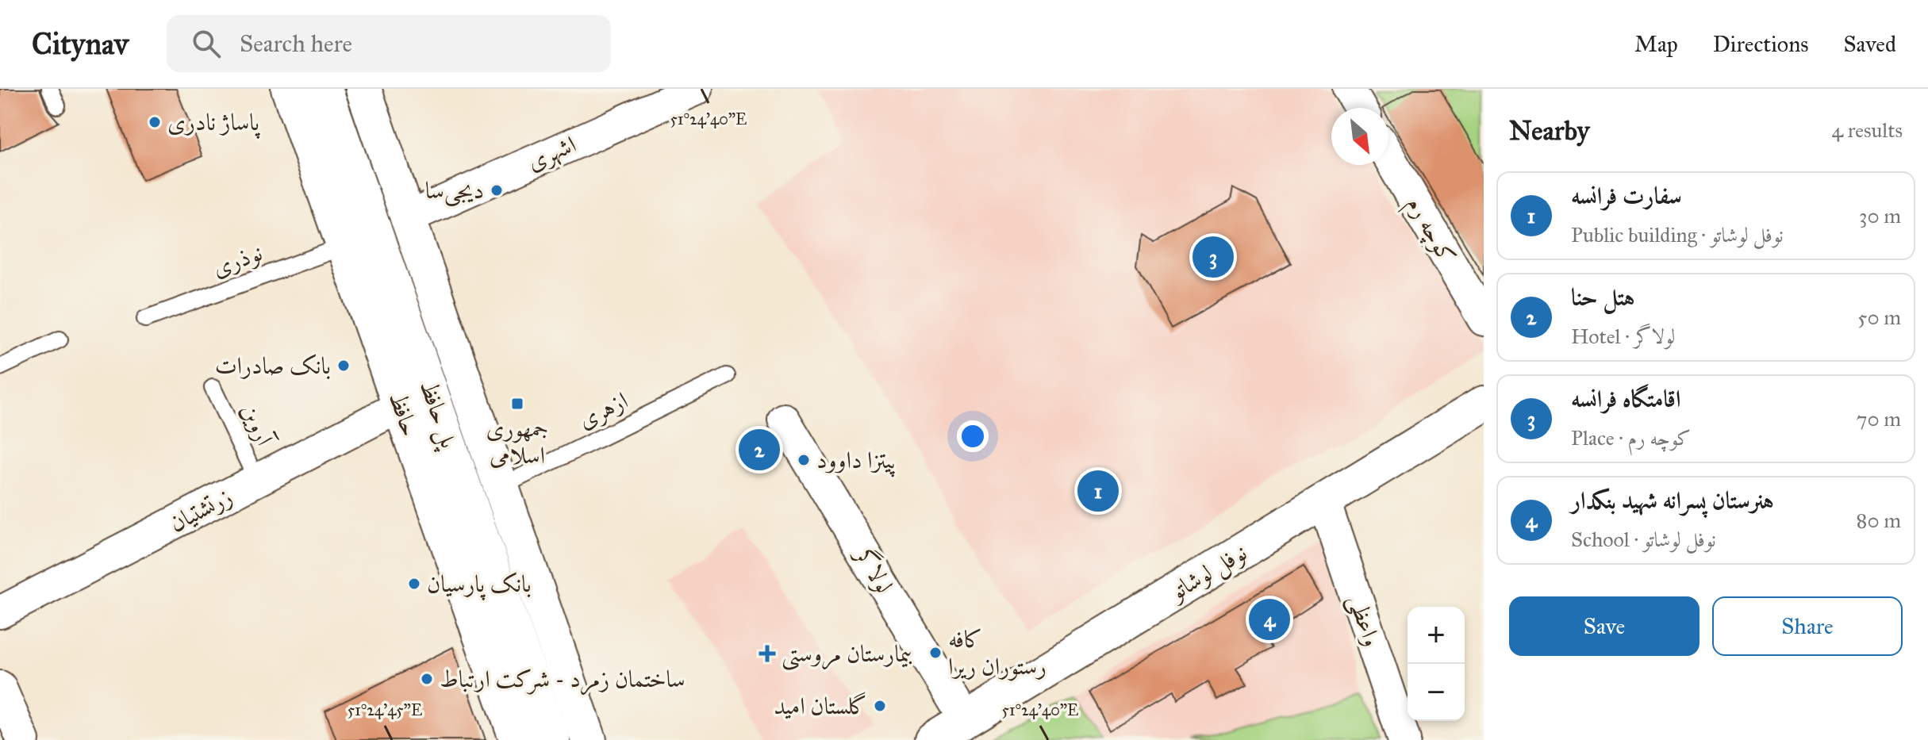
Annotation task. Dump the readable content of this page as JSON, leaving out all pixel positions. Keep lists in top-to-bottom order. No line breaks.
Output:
{"streets":{"main road":["حافظ","پل حافظ","نوفل لوشاتو"],"street":["اشهری","کوچه رم","زرتشتیان","لولاگر","واعظی"],"lane":["نوذری","ازهری","آروین"]},"crossings":[["نوذری","حافظ"],["حافظ","زرتشتیان"],["آروین","زرتشتیان"],["لولاگر","نوفل لوشاتو"],["نوفل لوشاتو","واعظی"]],"places":{"other":["پاساژ نادری","دیجی‌سا","بانک صادرات","پیتزا داوود","بانک پارسیان","کافه رستوران ریرا","ساختمان زمرد - شرکت ارتباط","گلستان امید"],"transit":["جمهوری اسلامی"],"health":["بیمارستان مروستی"]},"north":"bottom right","page":{"header":"Citynav","search":"Search here","nav":["Map","Directions","Saved"],"heading":["Nearby","4 results"],"list":[{"mark":"1","name":"سفارت فرانسه","note":"Public building · نوفل لوشاتو","value":"30 m"},{"mark":"2","name":"هتل حنا","note":"Hotel · لولاگر","value":"50 m"},{"mark":"3","name":"اقامتگاه فرانسه","note":"Place · کوچه رم","value":"70 m"},{"mark":"4","name":"هنرستان پسرانه شهید بنکدار","note":"School · نوفل لوشاتو","value":"80 m"}],"pins":["3","2","1","4"],"buttons":["Save","Share"],"map_buttons":["+","−"]},"coordinates":["51°24'40\"E","51°24'45\"E"]}
